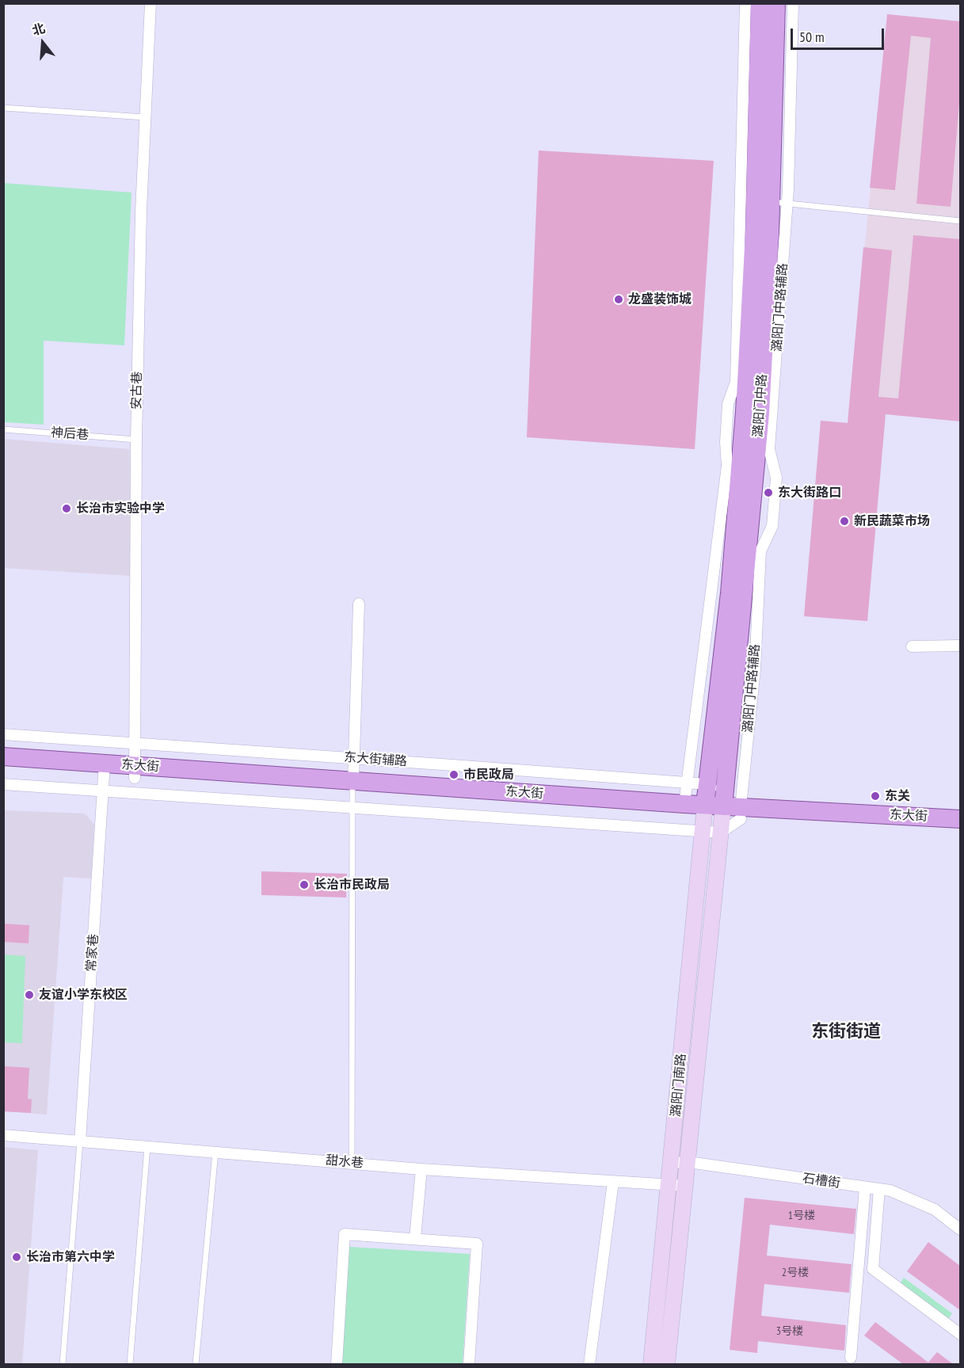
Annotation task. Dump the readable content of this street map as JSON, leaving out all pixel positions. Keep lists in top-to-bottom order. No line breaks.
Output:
{"streets":{"main road":["潞阳门中路","东大街","潞阳门南路"],"street":["安古巷","东大街辅路","常家巷","甜水巷","石槽街"],"lane":["神后巷"]},"crossings":[["安古巷","神后巷"],["安古巷","东大街辅路"],["安古巷","东大街"],["潞阳门中路","东大街辅路"],["潞阳门中路","东大街"],["潞阳门中路","潞阳门南路"],["东大街辅路","东大街"],["东大街辅路","潞阳门南路"],["东大街","常家巷"],["东大街","潞阳门南路"],["常家巷","甜水巷"],["潞阳门南路","甜水巷"],["潞阳门南路","石槽街"]],"districts":["东街街道"],"places":["龙盛装饰城","东大街路口","长治市实验中学","新民蔬菜市场","市民政局","东关","长治市民政局","友谊小学东校区","长治市第六中学"],"house_numbers":["1号楼","2号楼","3号楼"],"scale_bar":"50 m","north":"top"}
